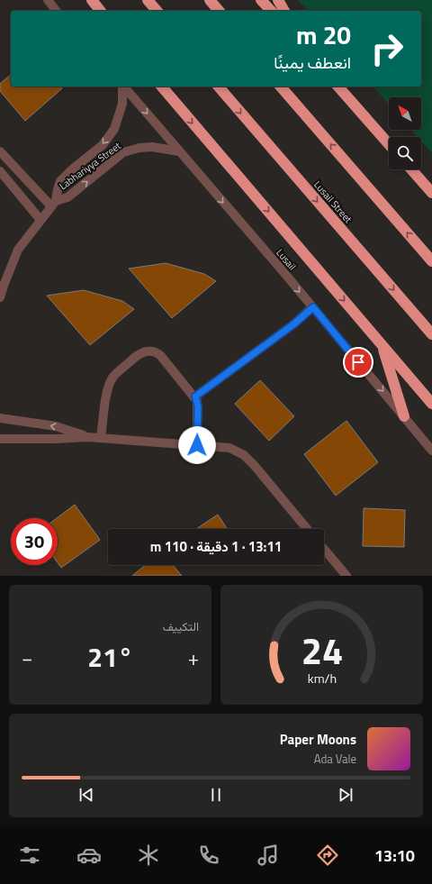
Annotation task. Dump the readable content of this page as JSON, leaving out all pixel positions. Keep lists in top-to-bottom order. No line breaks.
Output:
{"streets":{"highway":["Lusail Street"],"street":["Labhariyya Street","Lusail"]},"crossings":[["Labhariyya Street","Lusail"]],"one_way":["Lusail"],"north":"top left","page":{"turn":["20 m","انعطف يمينًا"],"limit":"30","trip":"13:11 · 1 دقيقة · 110 m","tile":"التكييف","heat":["−","21°","+"],"song":["Paper Moons","Ada Vale"],"tabs":"13:10","gauge":["24","km/h"]}}
